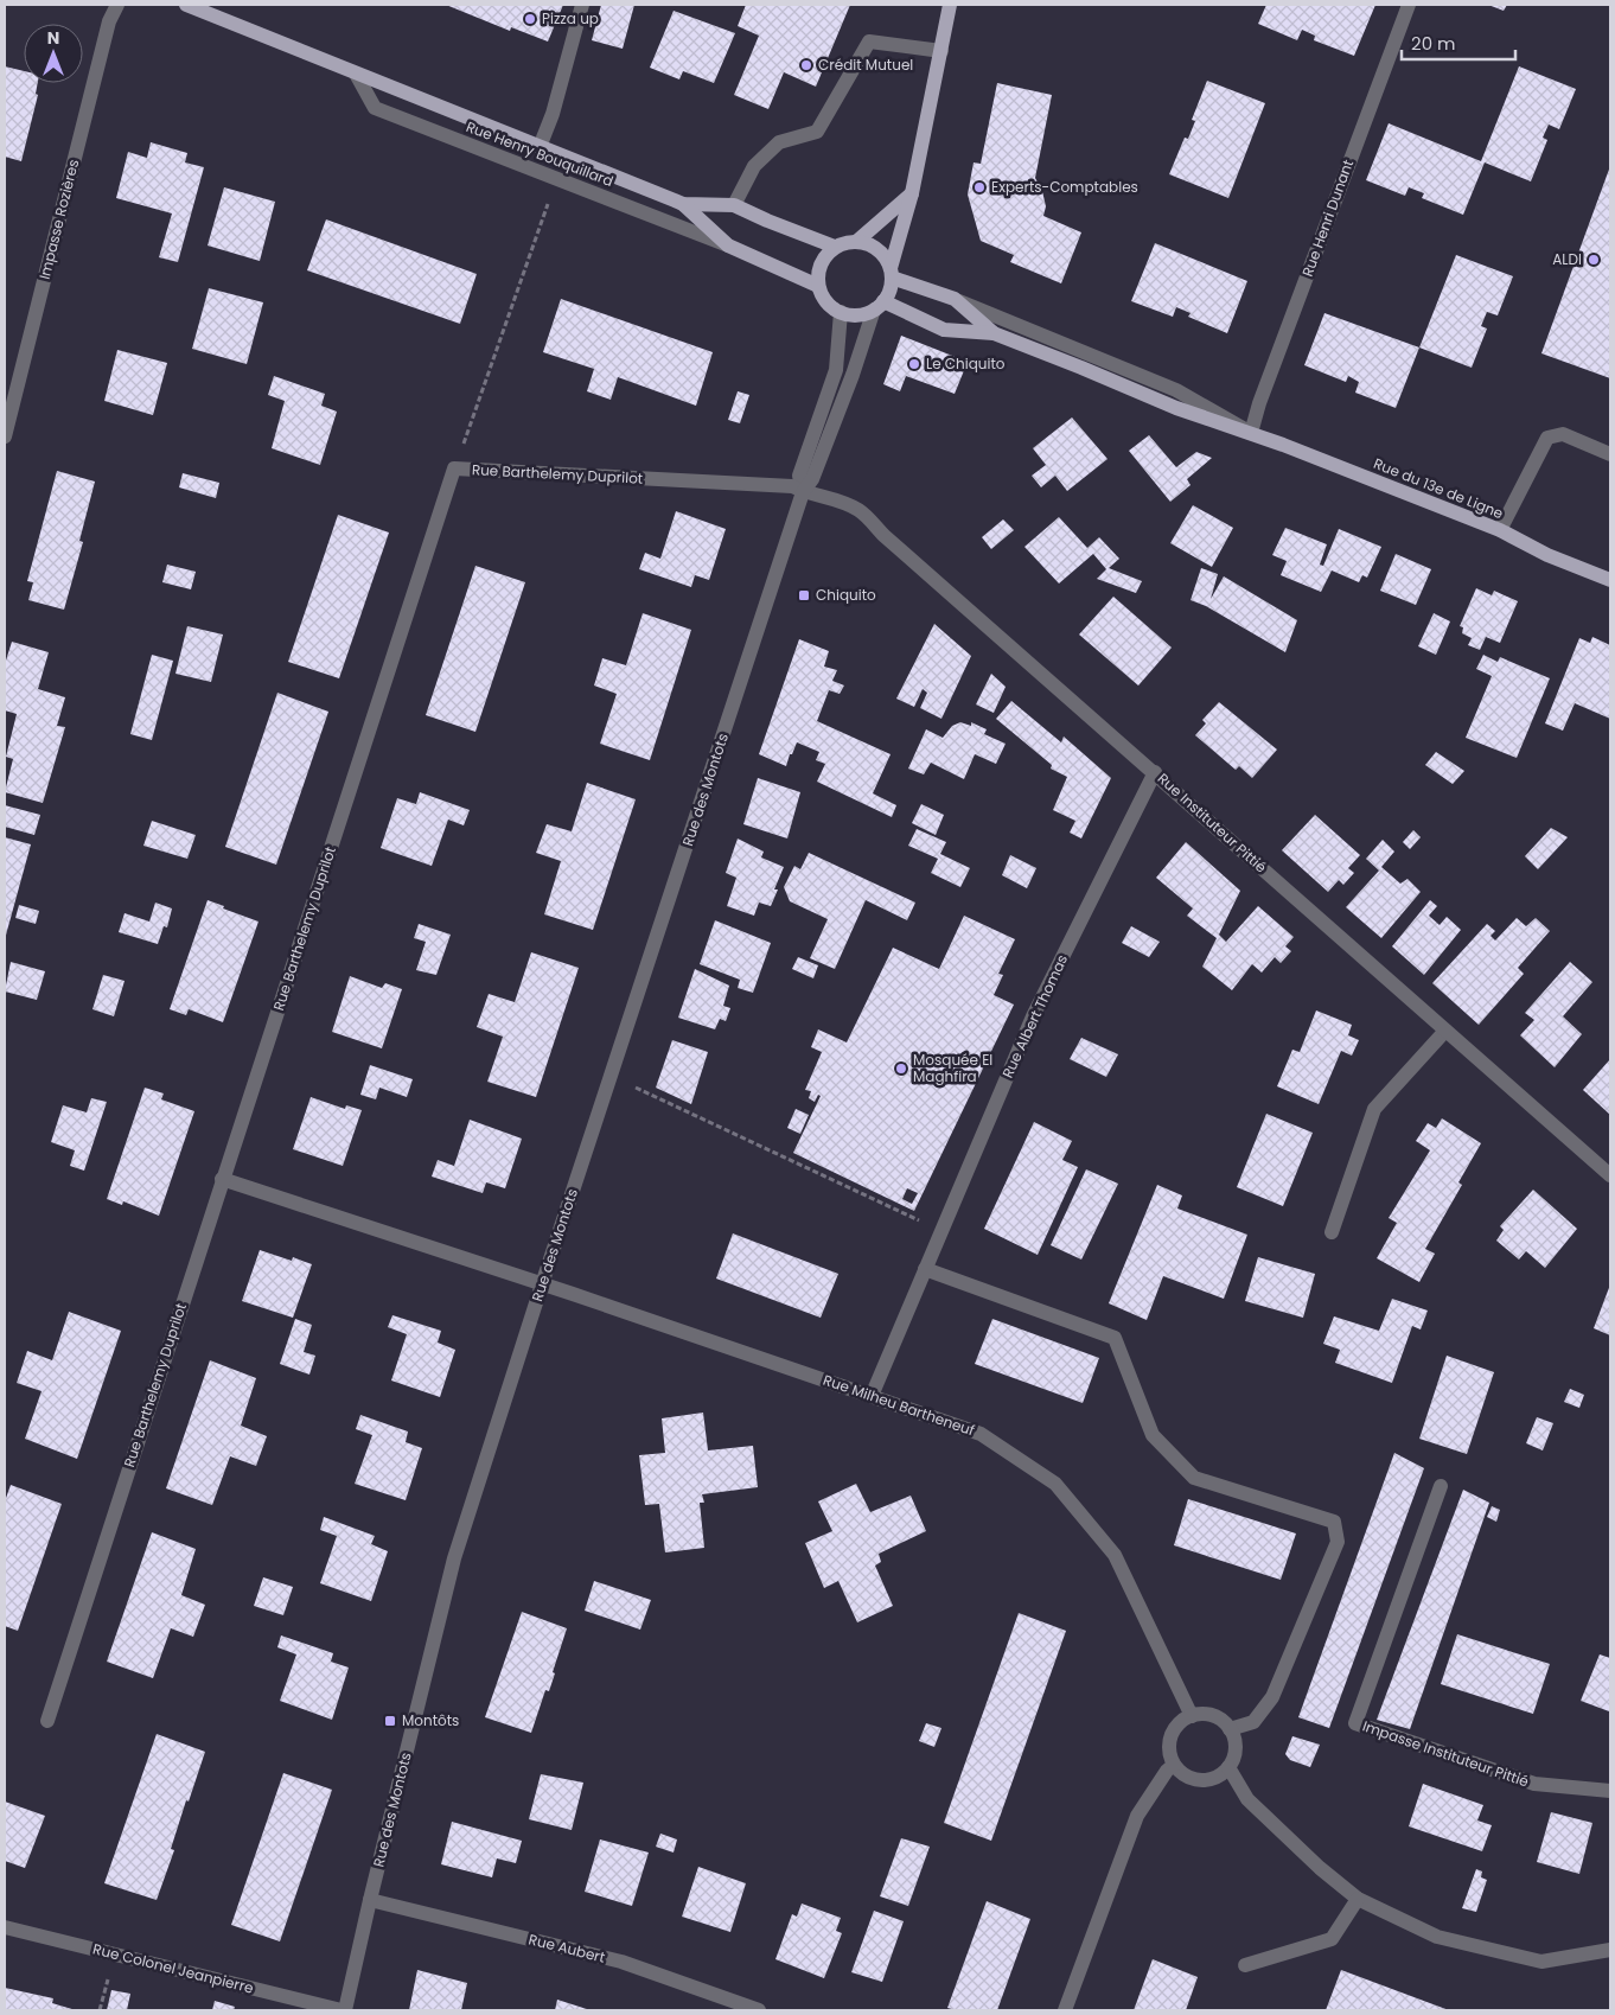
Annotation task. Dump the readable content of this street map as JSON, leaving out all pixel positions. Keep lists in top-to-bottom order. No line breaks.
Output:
{"streets":{"main road":["Rue Henry Bouquillard","Rue du 13e de Ligne"],"street":["Rue Henri Dunant","Impasse Rozières","Rue Barthelemy Duprilot","Rue des Montots","Rue Instituteur Pittié","Rue Albert Thomas","Rue Milheu Bartheneuf","Impasse Instituteur Pittié","Rue Aubert","Rue Colonel Jeanpierre"]},"crossings":[["Rue Henry Bouquillard","Rue du 13e de Ligne"],["Rue Henry Bouquillard","Rue des Montots"],["Rue Henri Dunant","Rue du 13e de Ligne"],["Rue Barthelemy Duprilot","Rue des Montots"],["Rue Barthelemy Duprilot","Rue Instituteur Pittié"],["Rue Barthelemy Duprilot","Rue Milheu Bartheneuf"],["Rue du 13e de Ligne","Rue des Montots"],["Rue des Montots","Rue Instituteur Pittié"],["Rue des Montots","Rue Milheu Bartheneuf"],["Rue des Montots","Rue Aubert"],["Rue des Montots","Rue Colonel Jeanpierre"],["Rue Instituteur Pittié","Rue Albert Thomas"],["Rue Albert Thomas","Rue Milheu Bartheneuf"]],"places":{"other":["Pizza up","Crédit Mutuel","Experts-Comptables","ALDI","Le Chiquito","Mosquée El Maghfira"],"transit":["Chiquito","Montôts"]},"scale_bar":"20 m","north":"top"}
